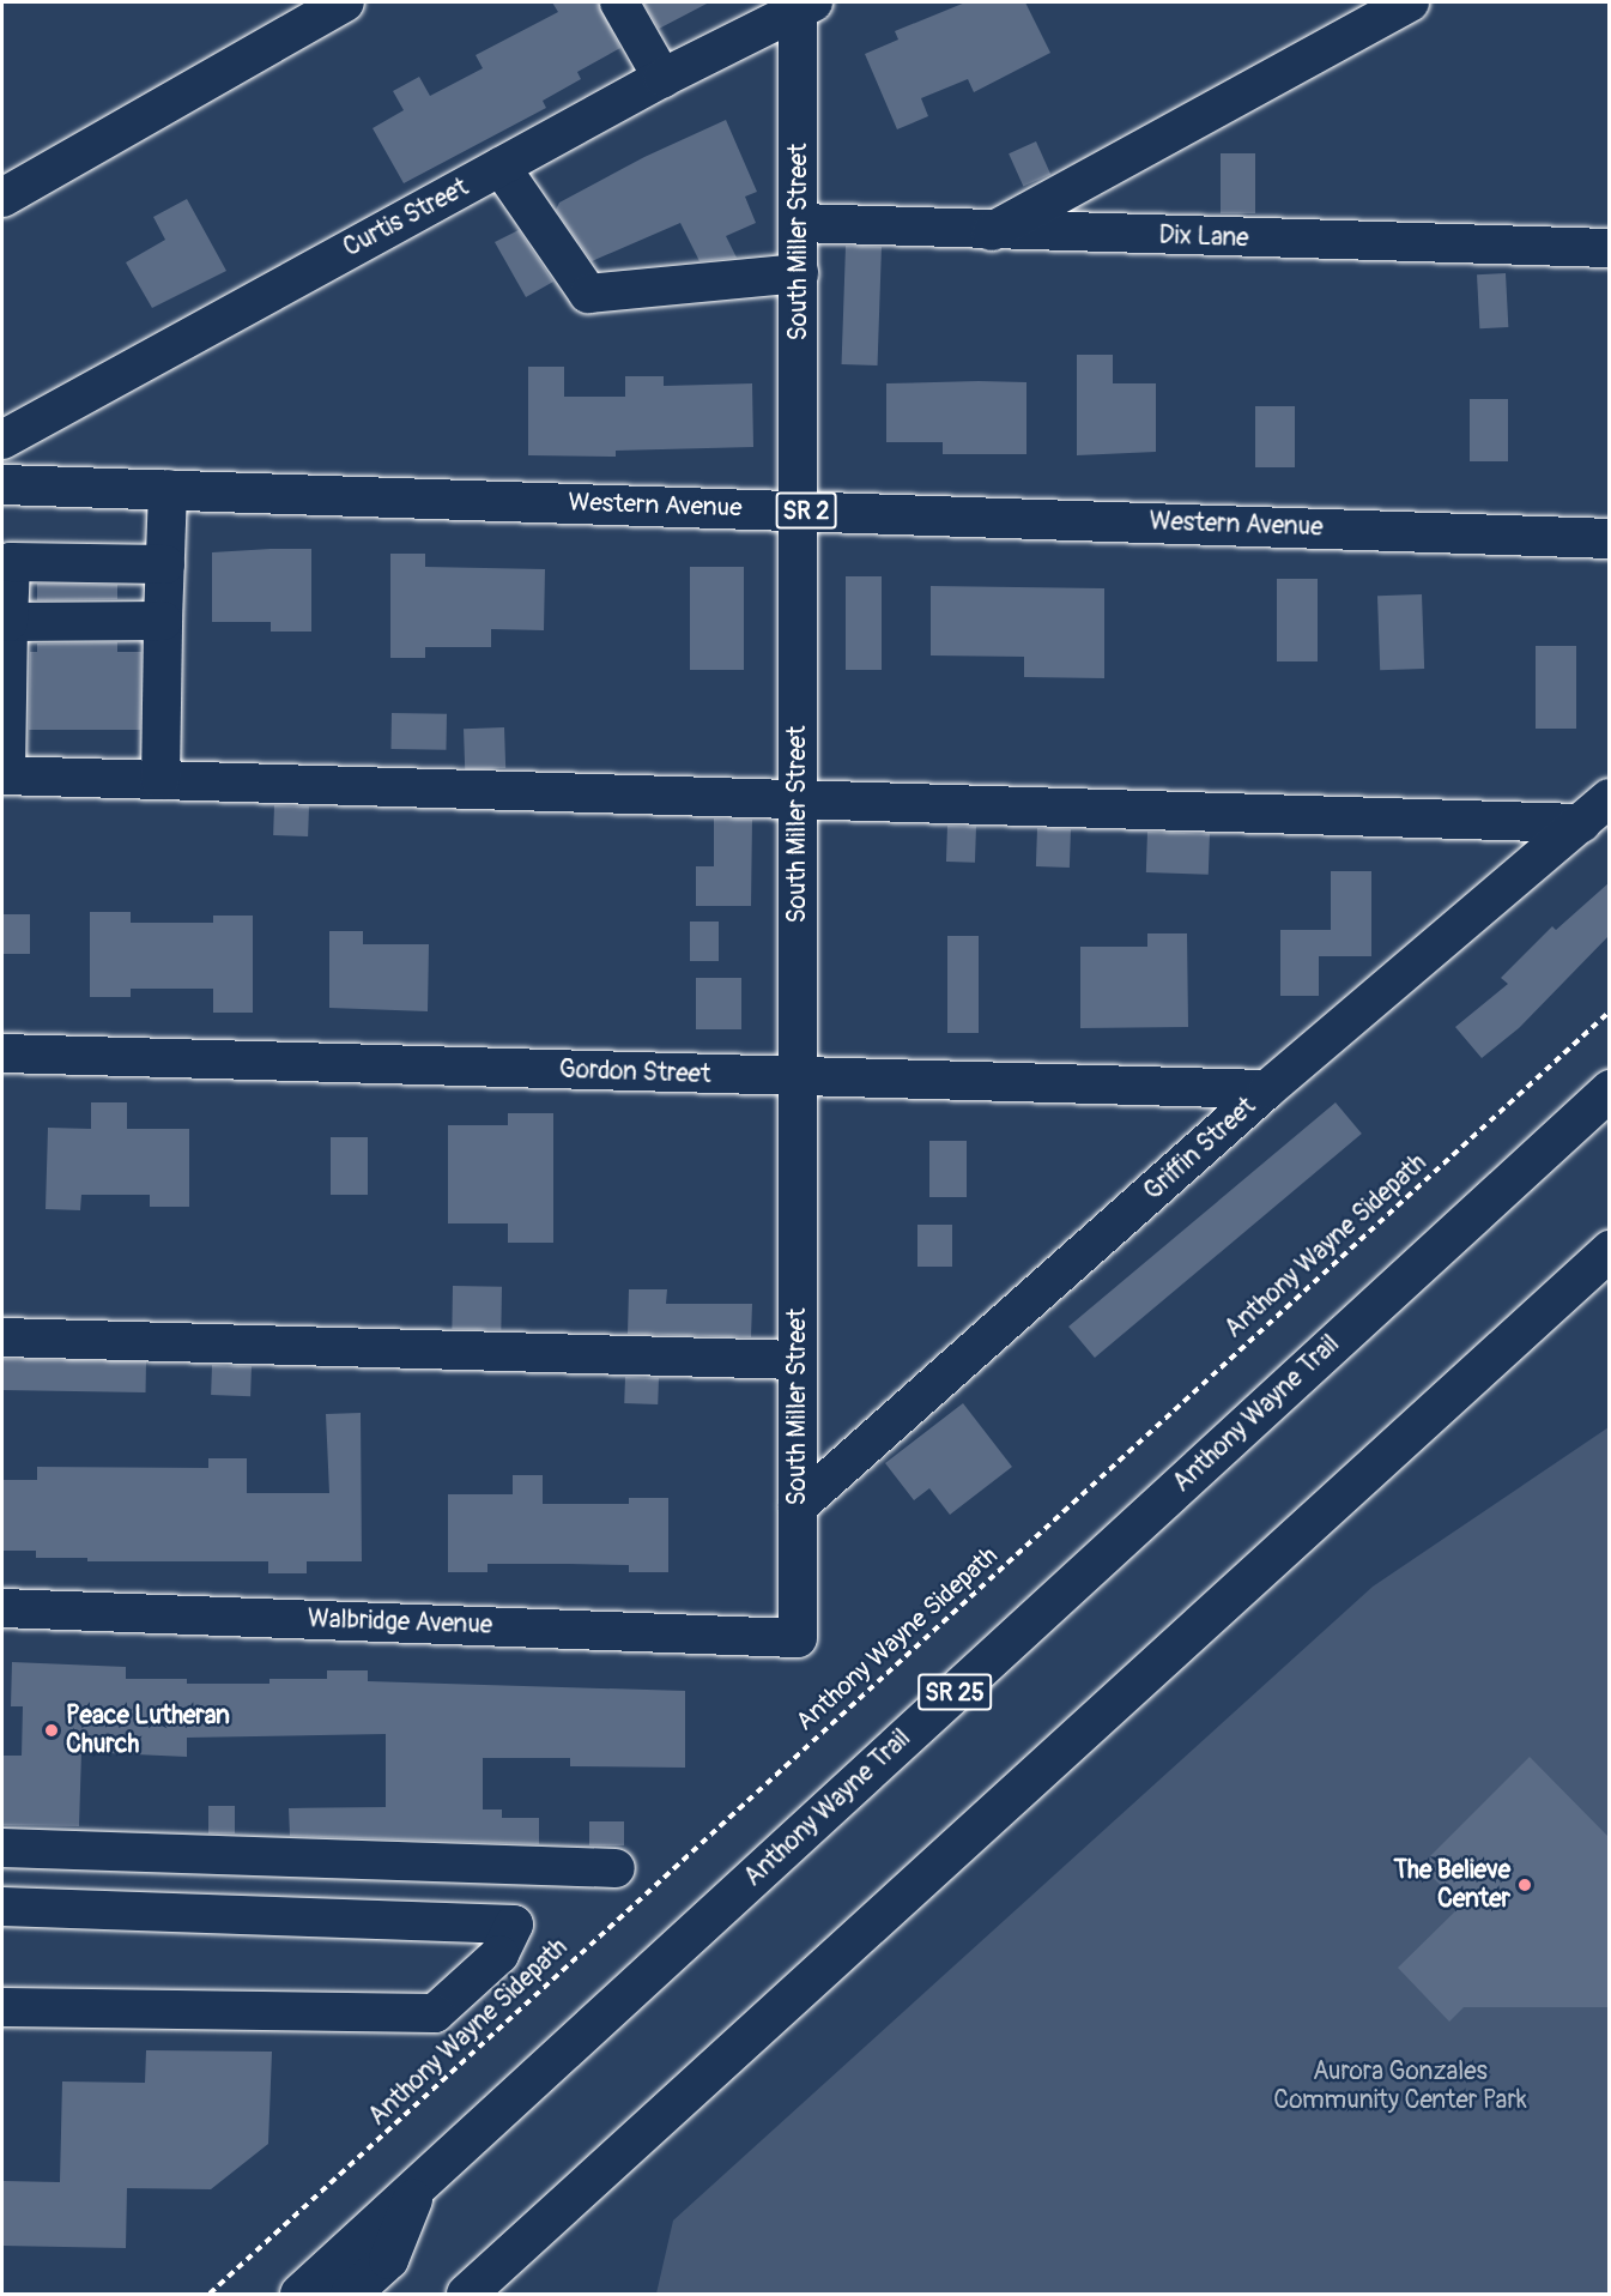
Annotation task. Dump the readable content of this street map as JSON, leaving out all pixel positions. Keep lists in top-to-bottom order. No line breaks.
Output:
{"streets":{"main road":["Western Avenue","SR 2","Anthony Wayne Trail","SR 25"],"street":["Curtis Street","Dix Lane","South Miller Street","Gordon Street","Griffin Street","Walbridge Avenue"],"path":["Anthony Wayne Sidepath"]},"crossings":[["Curtis Street","South Miller Street"],["Dix Lane","South Miller Street"],["South Miller Street","Western Avenue"],["South Miller Street","Gordon Street"],["South Miller Street","Griffin Street"],["South Miller Street","Walbridge Avenue"],["Gordon Street","Griffin Street"]],"parks":["Aurora Gonzales Community Center Park"],"places":["Peace Lutheran Church","The Believe Center"]}
